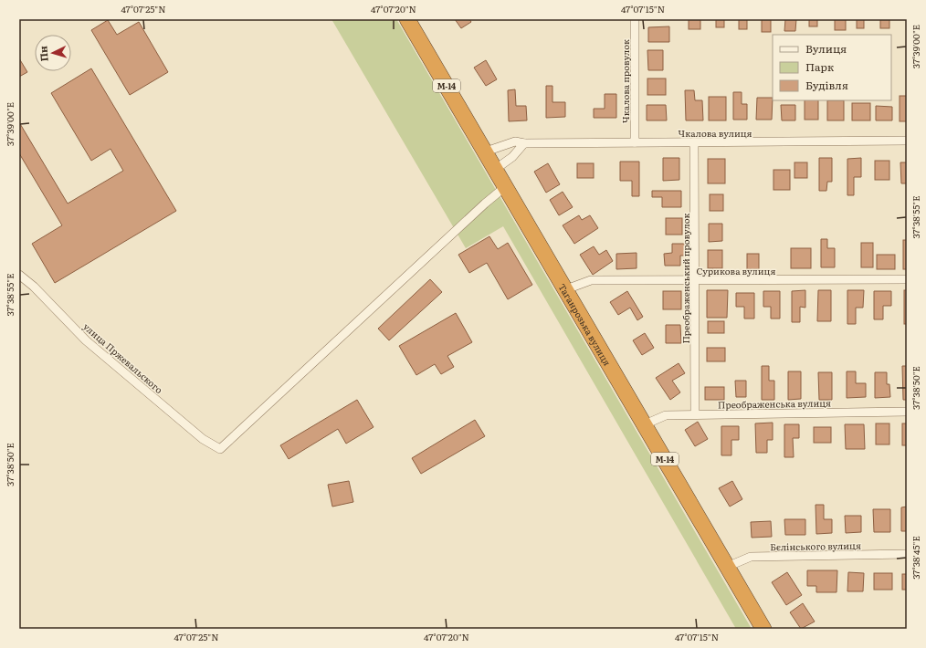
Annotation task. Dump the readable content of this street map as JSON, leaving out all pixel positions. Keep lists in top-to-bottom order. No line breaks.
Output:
{"streets":{"highway":["М-14","Таганрозька вулиця"],"street":["Чкалова провулок","Чкалова вулиця","Сурикова вулиця","Преображенський провулок","улица Пржевальского","Преображенська вулиця","Бєлінського вулиця"]},"crossings":[["Чкалова провулок","Чкалова вулиця"],["Чкалова вулиця","Преображенський провулок"],["Чкалова вулиця","Таганрозька вулиця"],["Сурикова вулиця","Преображенський провулок"],["Сурикова вулиця","Таганрозька вулиця"],["Преображенський провулок","Преображенська вулиця"],["Таганрозька вулиця","улица Пржевальского"],["Таганрозька вулиця","Преображенська вулиця"],["Таганрозька вулиця","Бєлінського вулиця"]],"legend":["Вулиця","Парк","Будівля"],"north":"left","coordinates":["47°07'25\"N","47°07'20\"N","47°07'15\"N","37°39'00\"E","37°38'55\"E","37°38'50\"E","37°38'45\"E"]}
